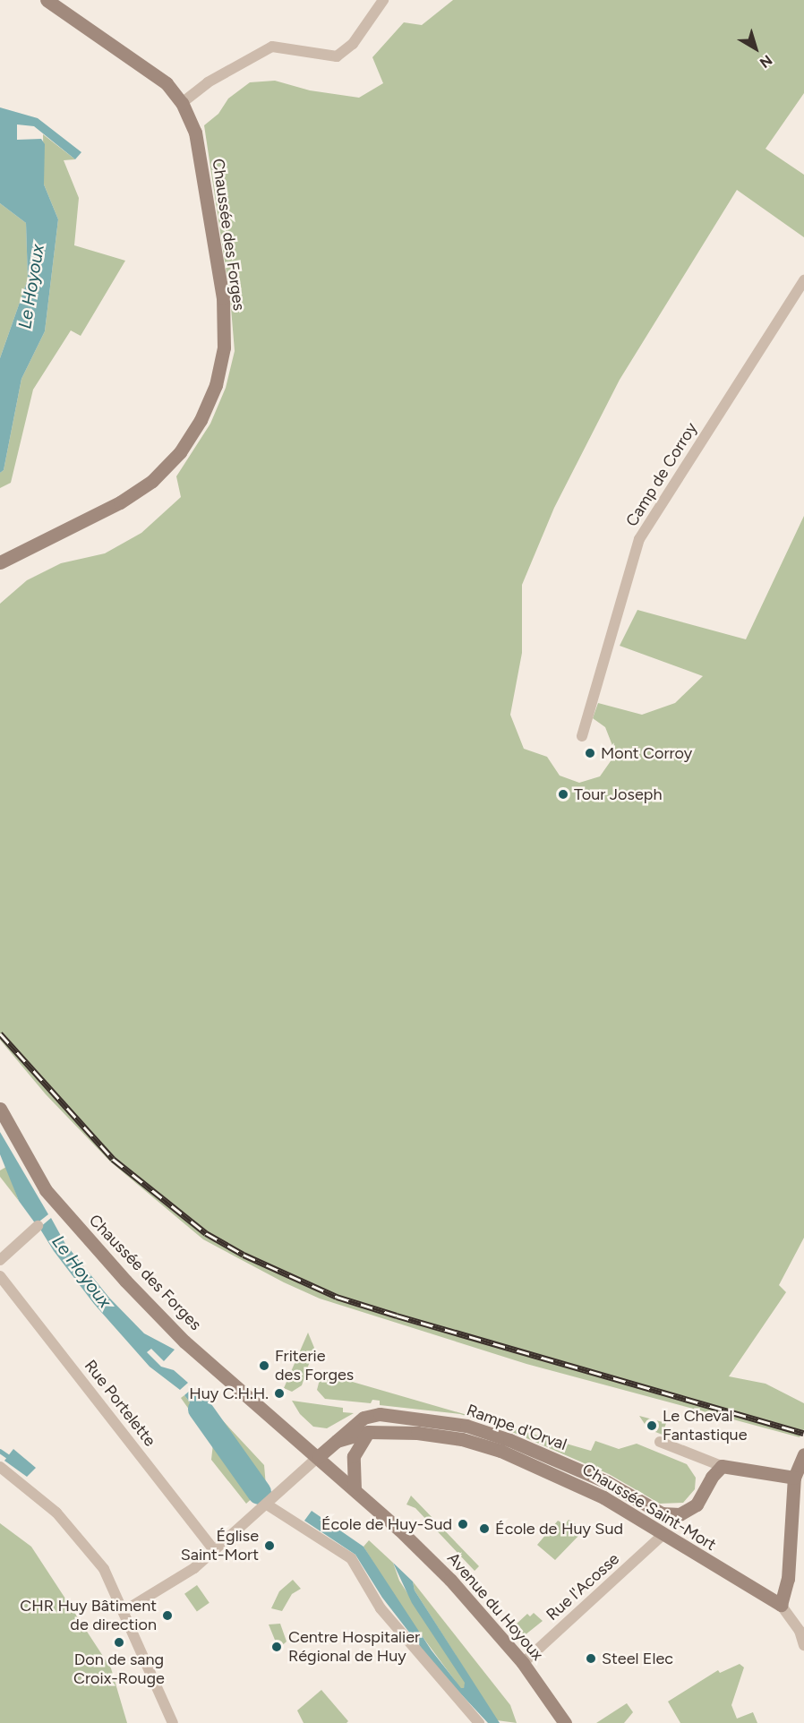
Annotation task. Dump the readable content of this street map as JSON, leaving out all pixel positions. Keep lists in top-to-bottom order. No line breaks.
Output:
{"streets":{"main road":["Chaussée des Forges","Rampe d'Orval","Chaussée Saint-Mort","Avenue du Hoyoux"],"street":["Camp de Corroy","Rue Portelette","Rue l'Acosse"]},"crossings":[["Chaussée des Forges","Rampe d'Orval"],["Chaussée des Forges","Avenue du Hoyoux"],["Rampe d'Orval","Chaussée Saint-Mort"],["Rampe d'Orval","Avenue du Hoyoux"],["Chaussée Saint-Mort","Rue l'Acosse"],["Rue l'Acosse","Avenue du Hoyoux"]],"water":["Le Hoyoux"],"places":["Mont Corroy","Tour Joseph","Friterie des Forges","Huy C.H.H.","Le Cheval Fantastique","École de Huy-Sud","École de Huy Sud","Église Saint-Mort","CHR Huy Bâtiment de direction","Don de sang Croix-Rouge","Centre Hospitalier Régional de Huy","Steel Elec"],"north":"bottom right"}
